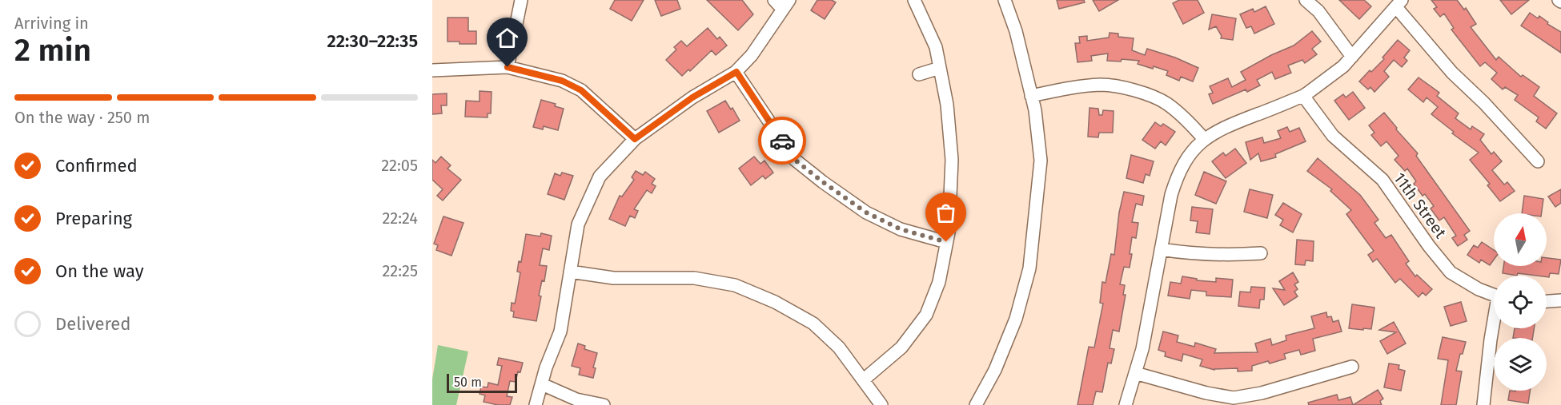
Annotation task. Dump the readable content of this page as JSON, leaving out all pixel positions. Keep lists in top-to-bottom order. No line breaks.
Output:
{"streets":{"street":["11th Street"]},"scale_bar":"50 m","north":"top","page":{"heading":["2 min","Arriving in","22:30–22:35"],"bar":"On the way · 250 m","list":[["Confirmed","22:05"],["Preparing","22:24"],["On the way","22:25"],"Delivered"],"scale":"50 m"}}
